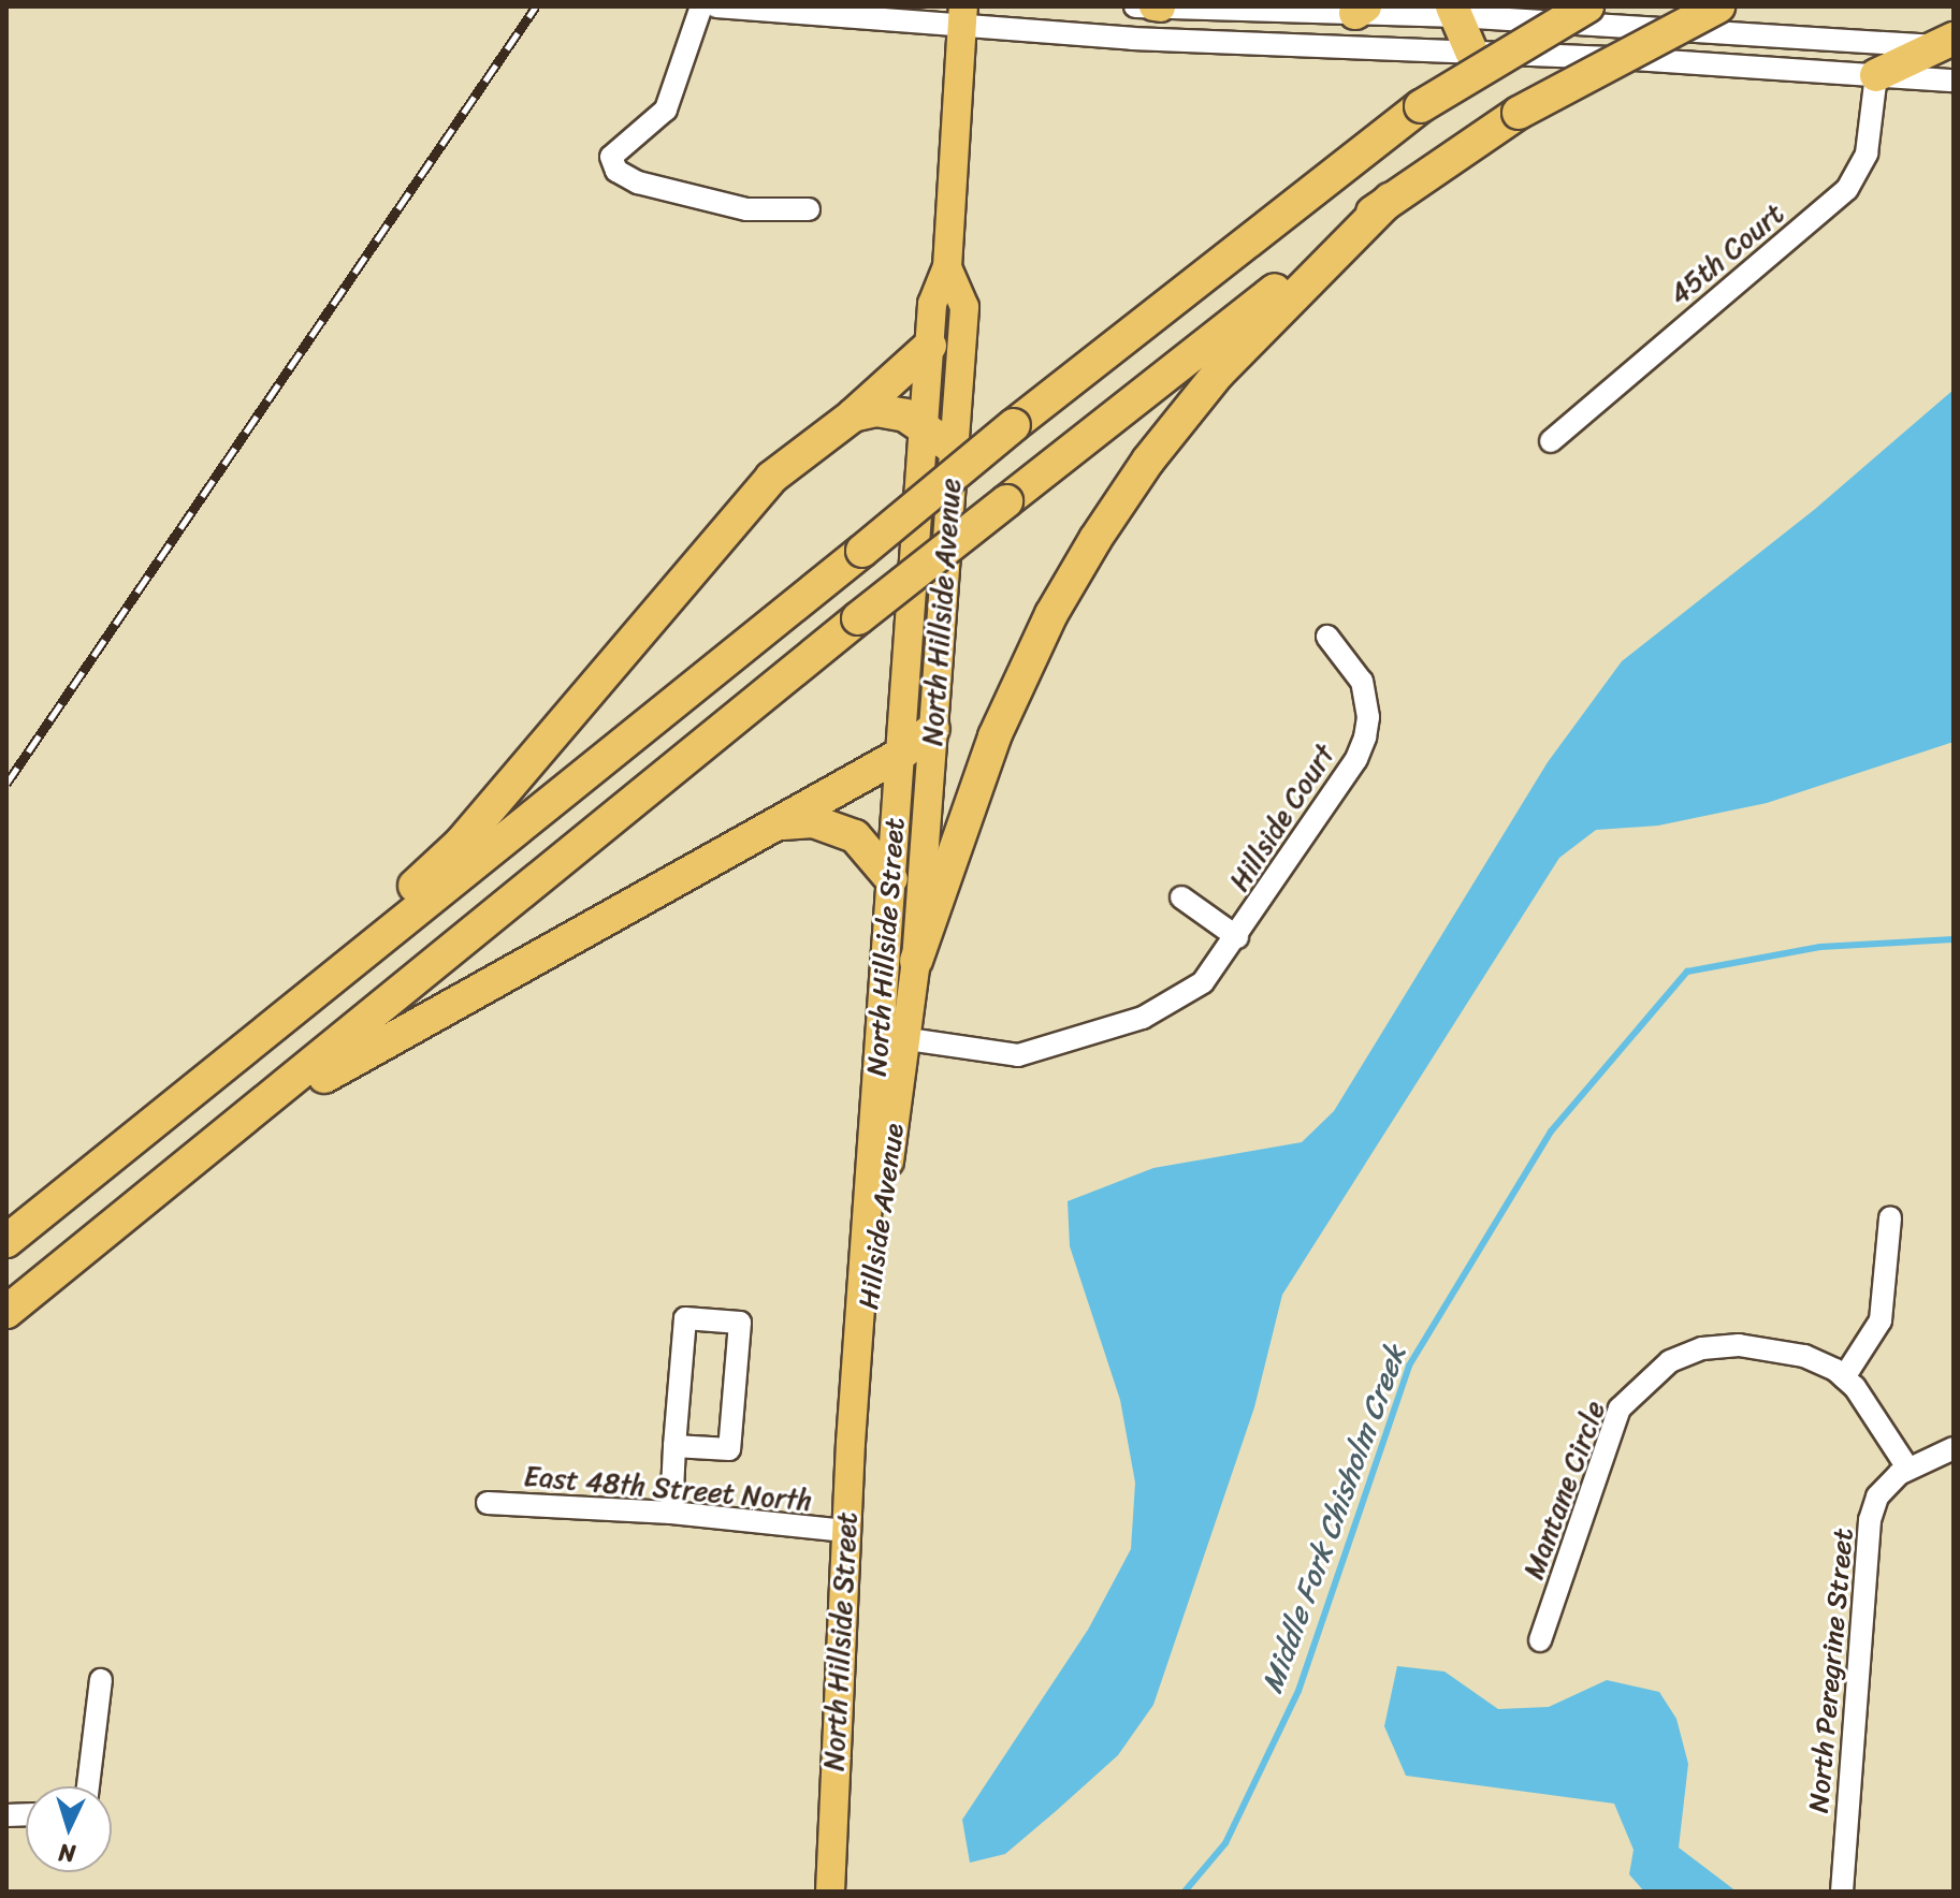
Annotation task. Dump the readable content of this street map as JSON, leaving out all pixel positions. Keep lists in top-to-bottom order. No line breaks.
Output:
{"streets":{"main road":["North Hillside Avenue","North Hillside Street","Hillside Avenue"],"street":["45th Court","Hillside Court","East 48th Street North","Mantane Circle","North Peregrine Street"]},"crossings":[["North Hillside Avenue","North Hillside Street"],["North Hillside Avenue","Hillside Avenue"],["Hillside Court","North Hillside Street"],["Hillside Court","Hillside Avenue"],["North Hillside Street","Hillside Avenue"],["North Hillside Street","East 48th Street North"],["Mantane Circle","North Peregrine Street"]],"water":["Middle Fork Chisholm Creek"],"north":"bottom"}
